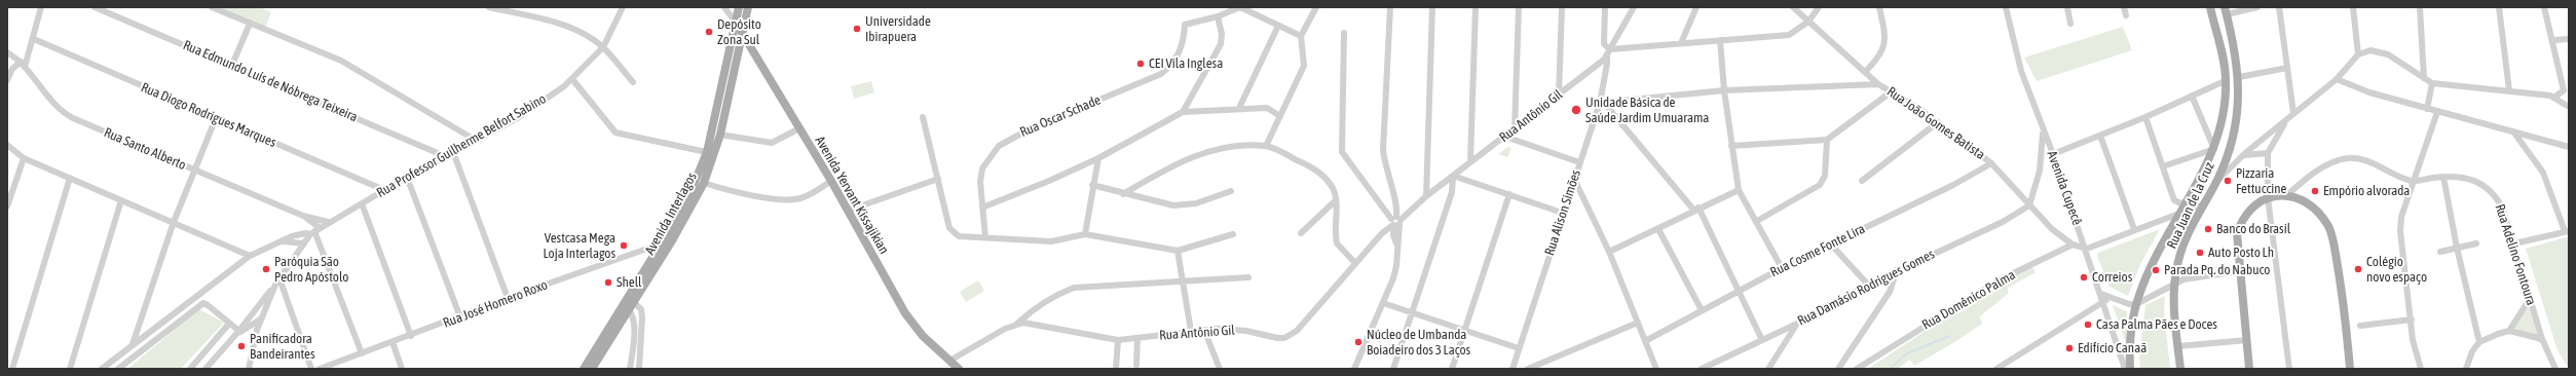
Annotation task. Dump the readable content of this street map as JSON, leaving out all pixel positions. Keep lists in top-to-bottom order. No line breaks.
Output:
{"streets":{"main road":["Avenida Yervant Kissajikian","Rua Juan de la Cruz","Avenida Interlagos"],"street":["Rua Edmundo Luís de Nóbrega Teixeira","Rua Diogo Rodrigues Marques","Rua Oscar Schade","Rua Antônio Gil","Rua João Gomes Batista","Rua Professor Guilherme Belfort Sabino","Rua Santo Alberto","Avenida Cupecê","Rua Alison Simões","Rua Cosme Fonte Lira","Rua Adelino Fontoura","Rua Damásio Rodrigues Gomes","Rua Domênico Palma","Rua José Homero Roxo"]},"crossings":[["Rua Edmundo Luís de Nóbrega Teixeira","Rua Professor Guilherme Belfort Sabino"],["Rua Diogo Rodrigues Marques","Rua Professor Guilherme Belfort Sabino"],["Rua Antônio Gil","Rua Alison Simões"],["Rua João Gomes Batista","Rua Cosme Fonte Lira"],["Rua João Gomes Batista","Rua Damásio Rodrigues Gomes"],["Rua João Gomes Batista","Rua Domênico Palma"],["Rua Professor Guilherme Belfort Sabino","Rua Santo Alberto"],["Avenida Yervant Kissajikian","Avenida Interlagos"],["Avenida Interlagos","Rua José Homero Roxo"]],"places":["Universidade Ibirapuera","Depósito Zona Sul","CEI Vila Inglesa","Unidade Básica de Saúde Jardim Umuarama","Pizzaria Fettuccine","Empório alvorada","Banco do Brasil","Vestcasa Mega Loja Interlagos","Auto Posto Lh","Paróquia São Pedro Apóstolo","Colégio novo espaço","Parada Pq. do Nabuco","Correios","Shell","Casa Palma Pães e Doces","Núcleo de Umbanda Boiadeiro dos 3 Laços","Panificadora Bandeirantes","Edifício Canaã"]}
